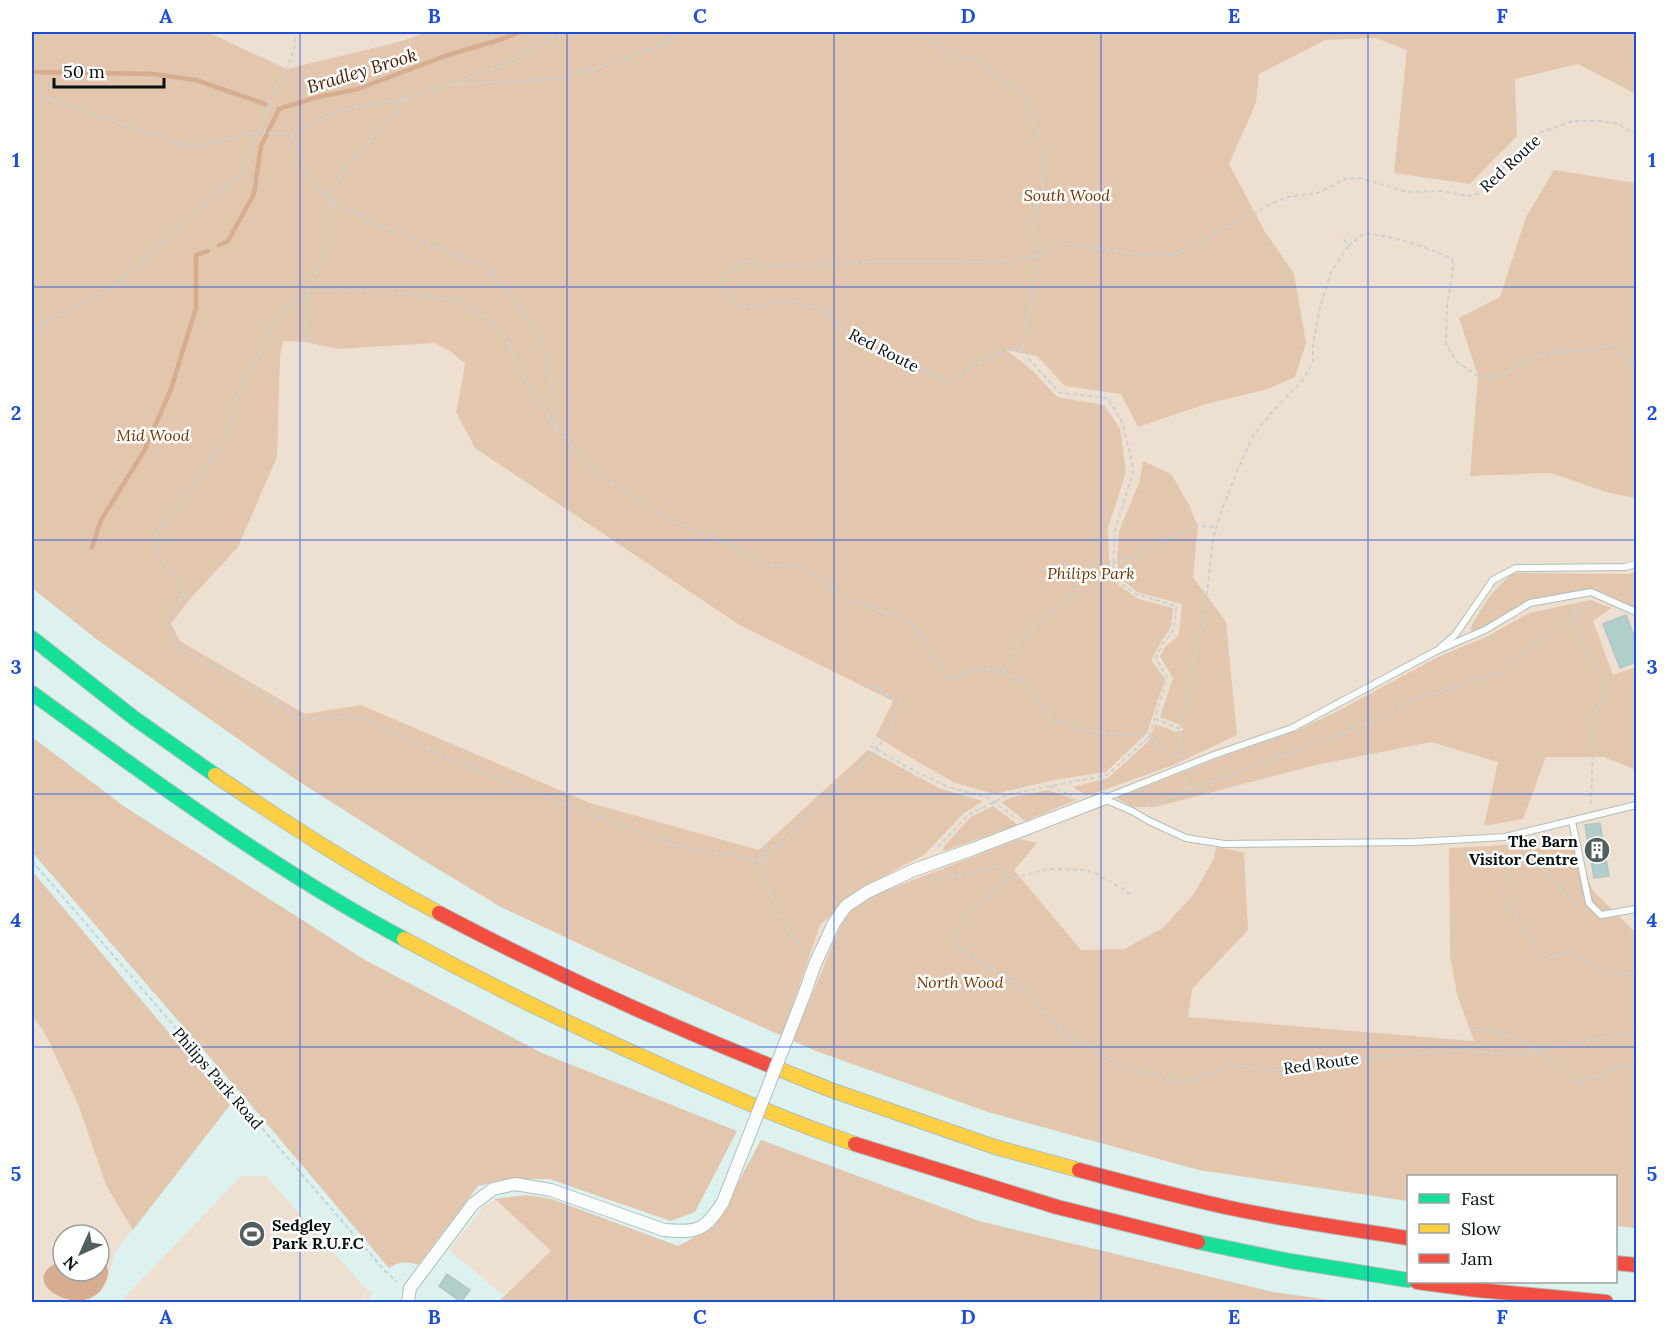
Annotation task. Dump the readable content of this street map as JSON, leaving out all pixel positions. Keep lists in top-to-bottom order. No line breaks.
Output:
{"streets":{"path":["Red Route","Philips Park Road"]},"water":["Bradley Brook"],"parks":["South Wood","Mid Wood","Philips Park","North Wood"],"places":{"building":["The Barn Visitor Centre"],"sports":["Sedgley Park R.U.F.C"]},"legend":["Fast","Slow","Jam"],"scale_bar":"50 m","north":"bottom left","grid":{"columns":["A","B","C","D","E","F"],"rows":["1","2","3","4","5"]}}
